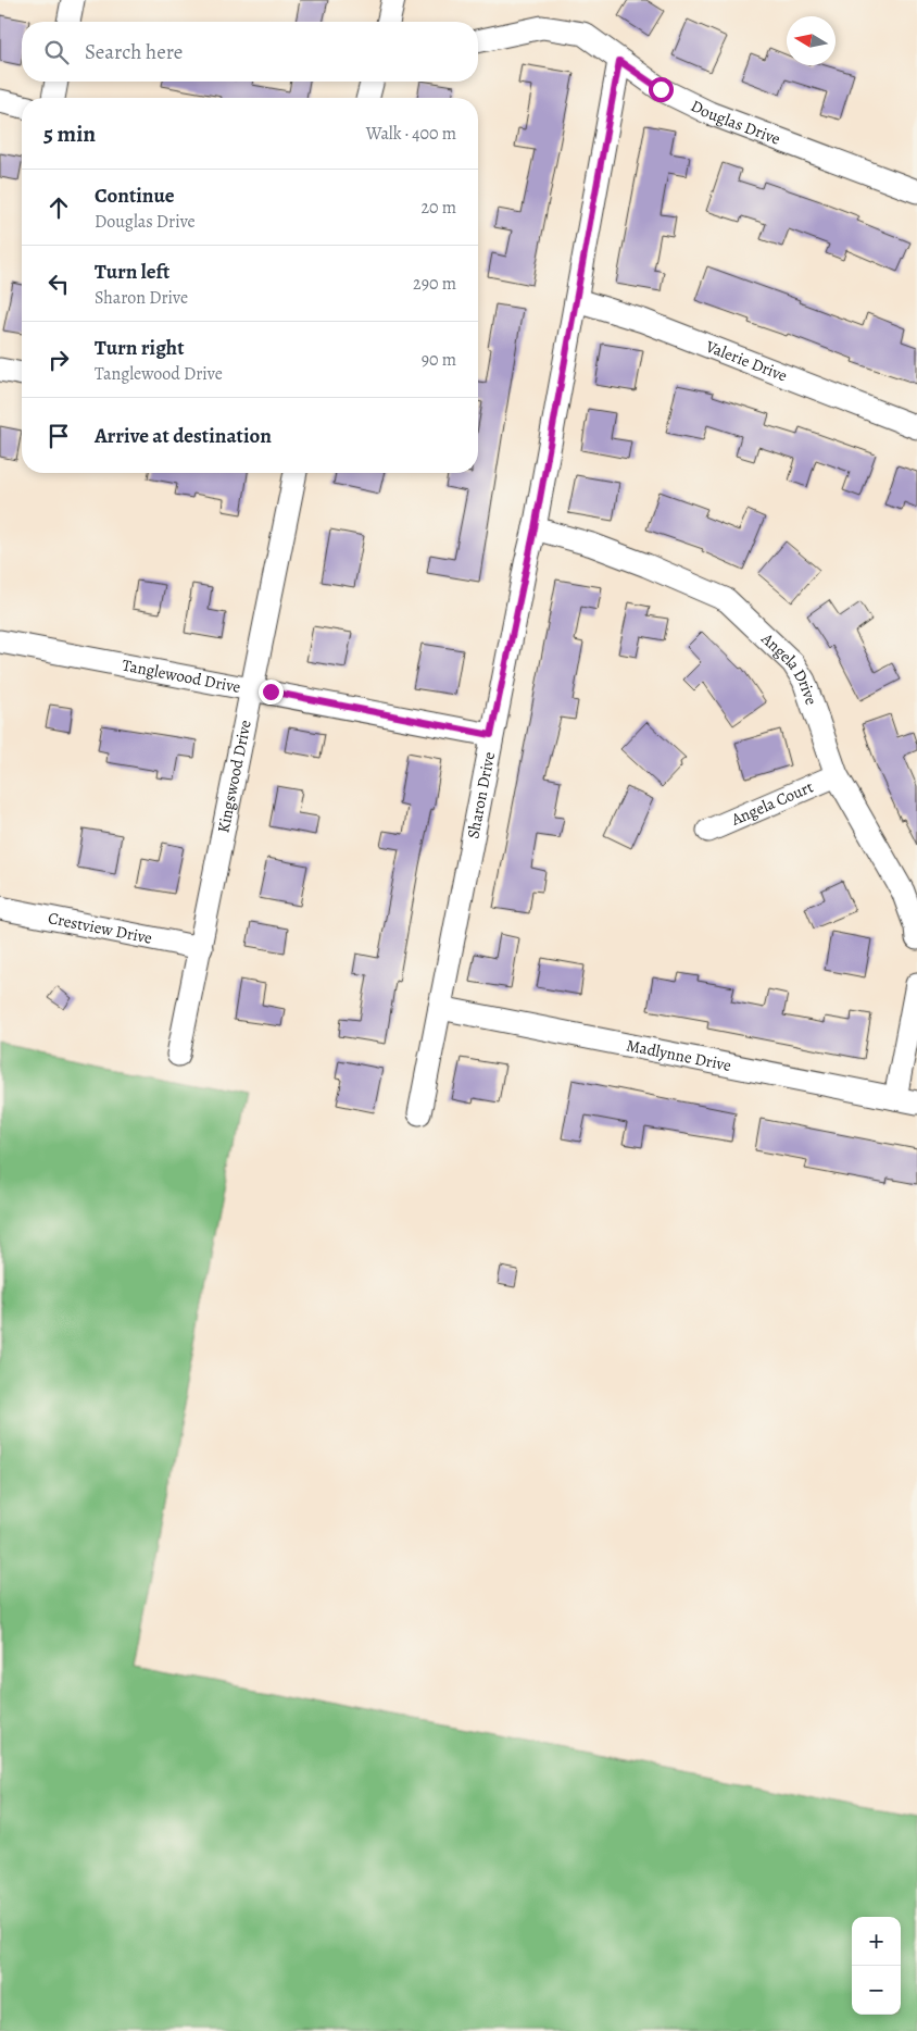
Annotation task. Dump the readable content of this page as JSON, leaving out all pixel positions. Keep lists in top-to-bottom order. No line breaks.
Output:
{"streets":{"street":["Douglas Drive","Valerie Drive","Angela Drive","Tanglewood Drive","Kingswood Drive","Sharon Drive","Angela Court","Crestview Drive","Madlynne Drive"]},"crossings":[["Douglas Drive","Sharon Drive"],["Valerie Drive","Sharon Drive"],["Angela Drive","Sharon Drive"],["Angela Drive","Angela Court"],["Tanglewood Drive","Kingswood Drive"],["Tanglewood Drive","Sharon Drive"],["Kingswood Drive","Crestview Drive"],["Sharon Drive","Madlynne Drive"]],"north":"left","page":{"search":"Search here","heading":["5 min","Walk · 400 m"],"list":[["Continue","Douglas Drive","20 m"],["Turn left","Sharon Drive","290 m"],["Turn right","Tanglewood Drive","90 m"],"Arrive at destination"],"map_buttons":["+","−"]}}
